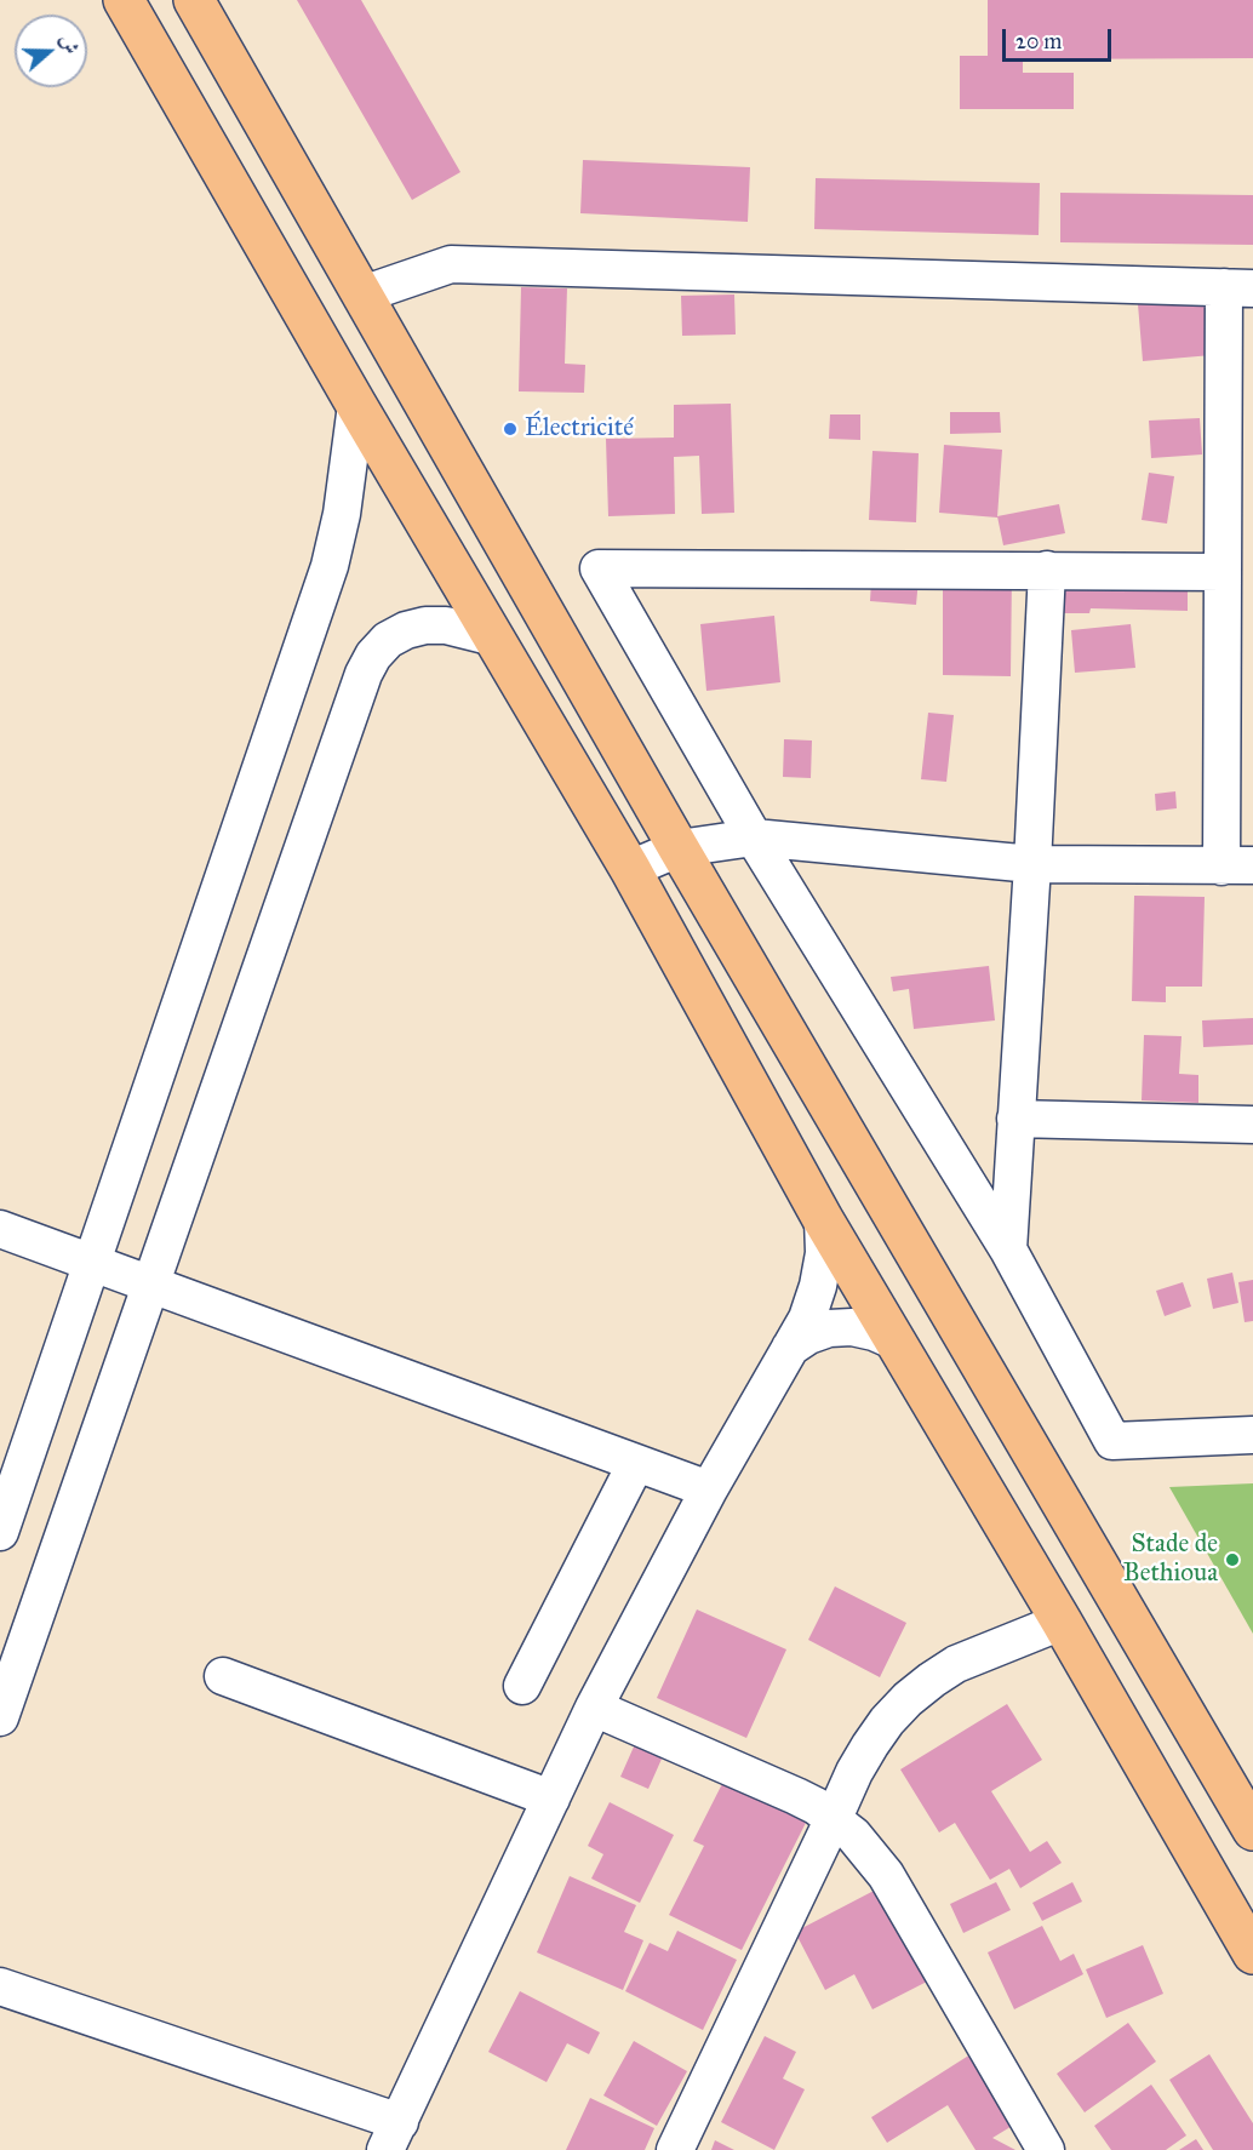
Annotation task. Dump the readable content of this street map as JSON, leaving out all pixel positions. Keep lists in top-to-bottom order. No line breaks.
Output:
{"places":["Électricité","Stade de Bethioua"],"scale_bar":"20 m","north":"right"}
